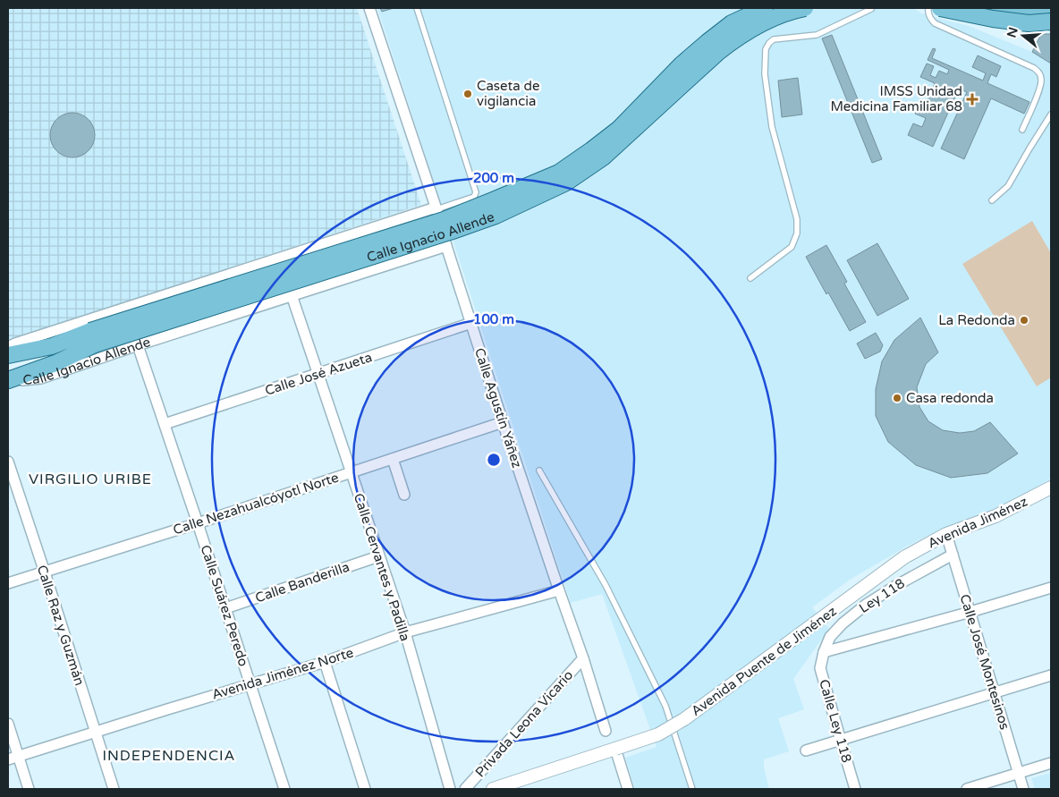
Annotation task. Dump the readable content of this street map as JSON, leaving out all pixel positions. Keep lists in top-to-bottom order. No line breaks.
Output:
{"streets":{"main road":["Calle Ignacio Allende"],"street":["Calle José Azueta","Calle Agustín Yáñez","Calle Nezahualcóyotl Norte","Avenida Jiménez","Calle Cervantes y Padilla","Calle Banderilla","Ley 118","Calle Suárez Peredo","Calle Raz y Guzmán","Avenida Puente de Jiménez","Calle José Montesinos","Avenida Jiménez Norte","Calle Ley 118","Privada Leona Vicario"]},"crossings":[["Calle Ignacio Allende","Calle Agustín Yáñez"],["Calle Ignacio Allende","Calle Cervantes y Padilla"],["Calle Ignacio Allende","Calle Suárez Peredo"],["Calle José Azueta","Calle Agustín Yáñez"],["Calle José Azueta","Calle Cervantes y Padilla"],["Calle José Azueta","Calle Suárez Peredo"],["Calle Agustín Yáñez","Calle Nezahualcóyotl Norte"],["Calle Agustín Yáñez","Avenida Jiménez Norte"],["Calle Agustín Yáñez","Privada Leona Vicario"],["Calle Nezahualcóyotl Norte","Calle Cervantes y Padilla"],["Calle Nezahualcóyotl Norte","Calle Suárez Peredo"],["Calle Nezahualcóyotl Norte","Calle Raz y Guzmán"],["Avenida Jiménez","Avenida Puente de Jiménez"],["Avenida Jiménez","Calle José Montesinos"],["Calle Cervantes y Padilla","Calle Banderilla"],["Calle Cervantes y Padilla","Avenida Jiménez Norte"],["Calle Banderilla","Calle Suárez Peredo"],["Ley 118","Calle José Montesinos"],["Ley 118","Calle Ley 118"],["Calle Suárez Peredo","Avenida Jiménez Norte"],["Calle Raz y Guzmán","Avenida Jiménez Norte"]],"districts":["VIRGILIO URIBE","INDEPENDENCIA"],"places":{"other":["Caseta de vigilancia","La Redonda","Casa redonda"],"health":["IMSS Unidad Medicina Familiar 68"]},"north":"left","rings":["200 m","100 m"]}
